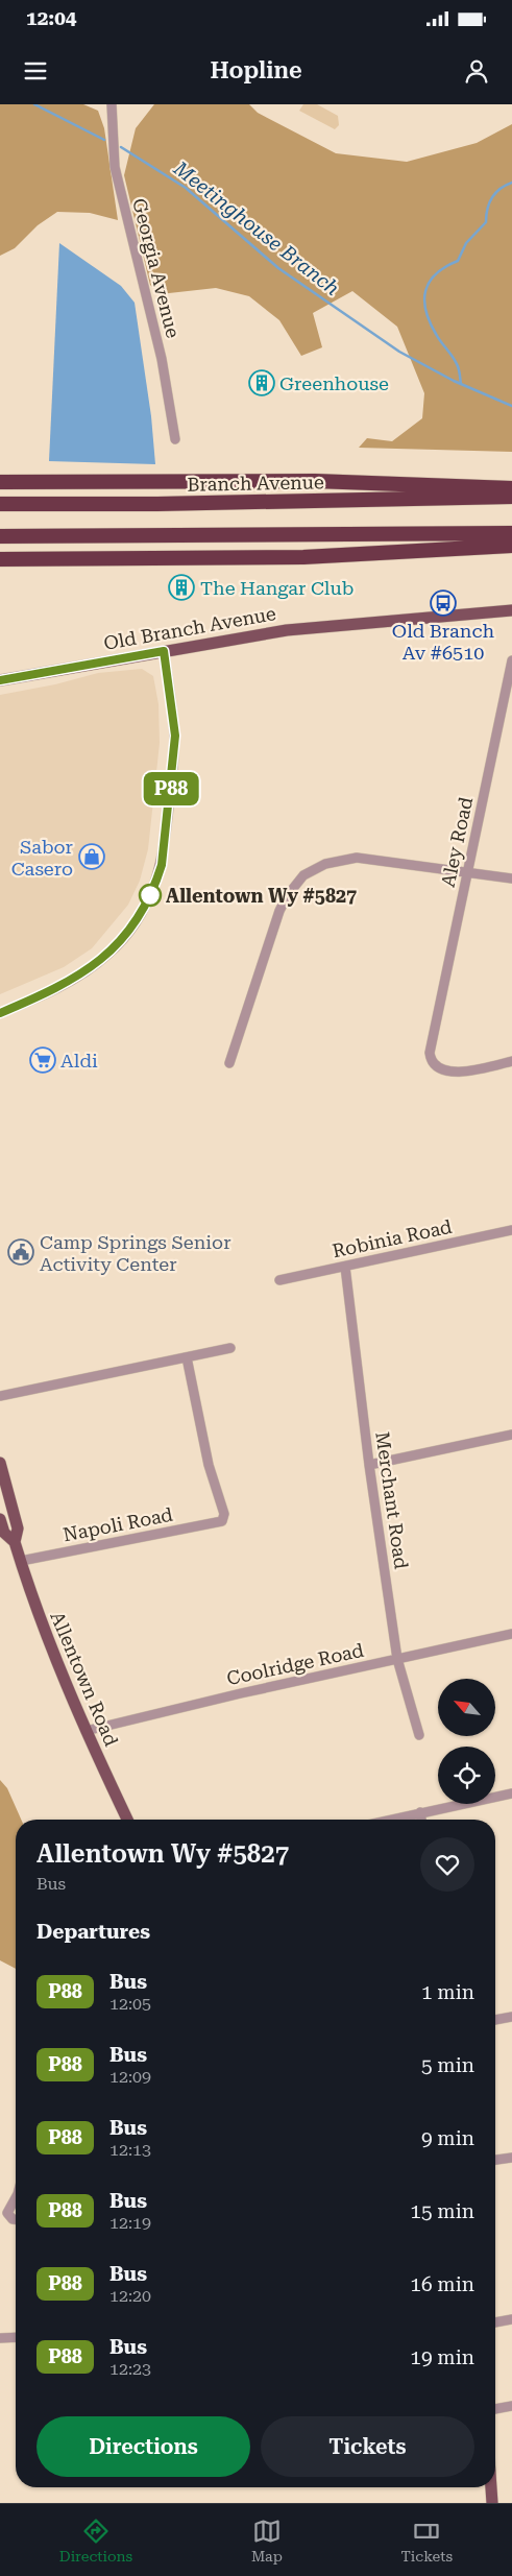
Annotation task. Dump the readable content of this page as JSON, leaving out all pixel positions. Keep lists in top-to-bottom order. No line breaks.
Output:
{"streets":{"highway":["Branch Avenue"],"main road":["Old Branch Avenue","Allentown Road"],"street":["Georgia Avenue","Aley Road","Robinia Road","Merchant Road","Napoli Road","Coolridge Road"]},"crossings":[["Robinia Road","Merchant Road"],["Merchant Road","Coolridge Road"],["Napoli Road","Allentown Road"],["Coolridge Road","Allentown Road"]],"water":["Meetinghouse Branch"],"places":{"building":["Greenhouse","The Hangar Club"],"bus stop":["Old Branch Av #6510"],"shop":["Sabor Casero"],"other":["Allentown Wy #5827"],"supermarket":["Aldi"],"public building":["Camp Springs Senior Activity Center"]},"lines":["bus line P88"],"north":"top left","page":{"status":"12:04","header":"Hopline","on_map":"P88","heading":[["Allentown Wy #5827","Bus"],"Departures"],"list":[{"mark":"P88","name":"Bus","note":"12:05","value":"1 min"},{"mark":"P88","name":"Bus","note":"12:09","value":"5 min"},{"mark":"P88","name":"Bus","note":"12:13","value":"9 min"},{"mark":"P88","name":"Bus","note":"12:19","value":"15 min"},{"mark":"P88","name":"Bus","note":"12:20","value":"16 min"},{"mark":"P88","name":"Bus","note":"12:23","value":"19 min"}],"buttons":["Directions","Tickets"],"tabs":["Directions","Map","Tickets"]}}
